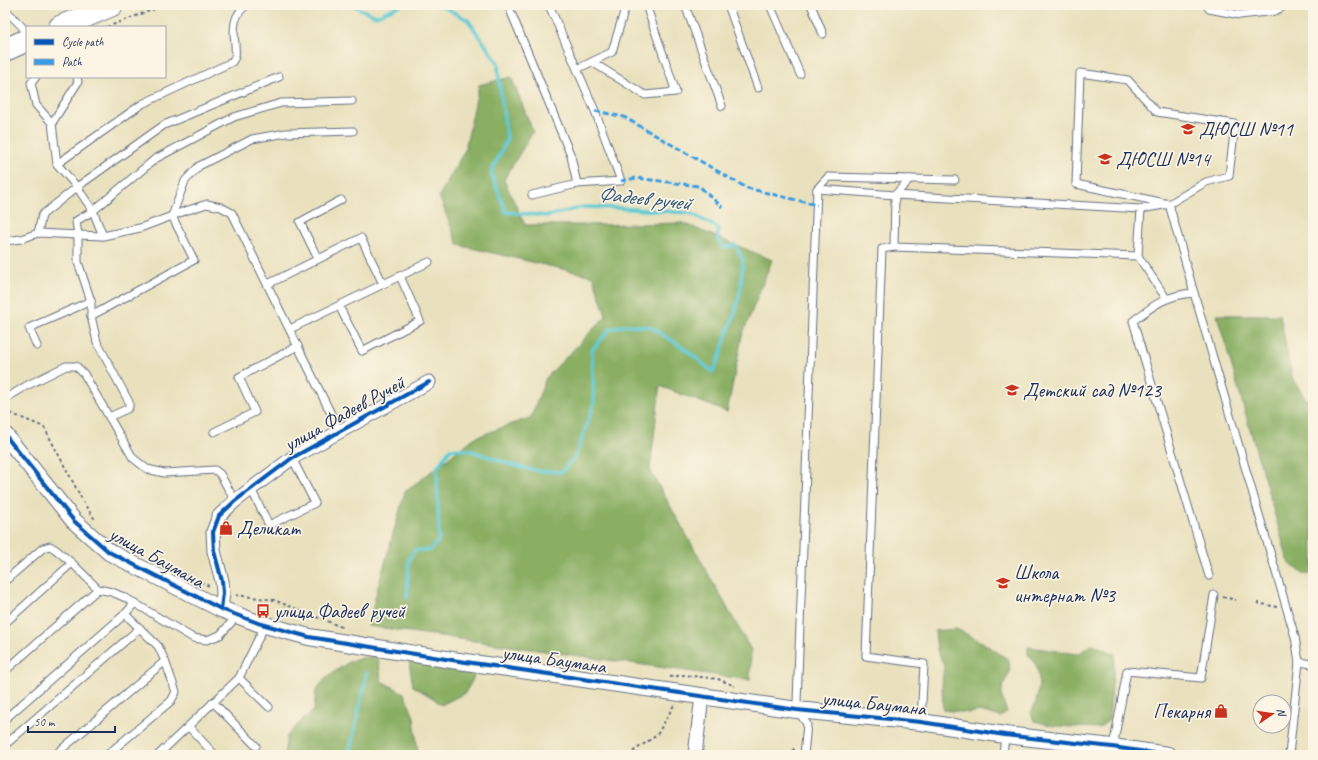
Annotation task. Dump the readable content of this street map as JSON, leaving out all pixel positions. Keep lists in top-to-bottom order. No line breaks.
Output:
{"streets":{"street":["улица Фадеев Ручей","улица Баумана"]},"crossings":[["улица Фадеев Ручей","улица Баумана"]],"water":["Фадеев ручей"],"places":{"school or university":["ДЮСШ №11","ДЮСШ №14","Детский сад №123","Школа интернат №3"],"shop":["Деликат","Пекарня"],"bus stop":["улица Фадеев ручей"]},"legend":["Cycle path","Path"],"scale_bar":"50 m","north":"right"}
